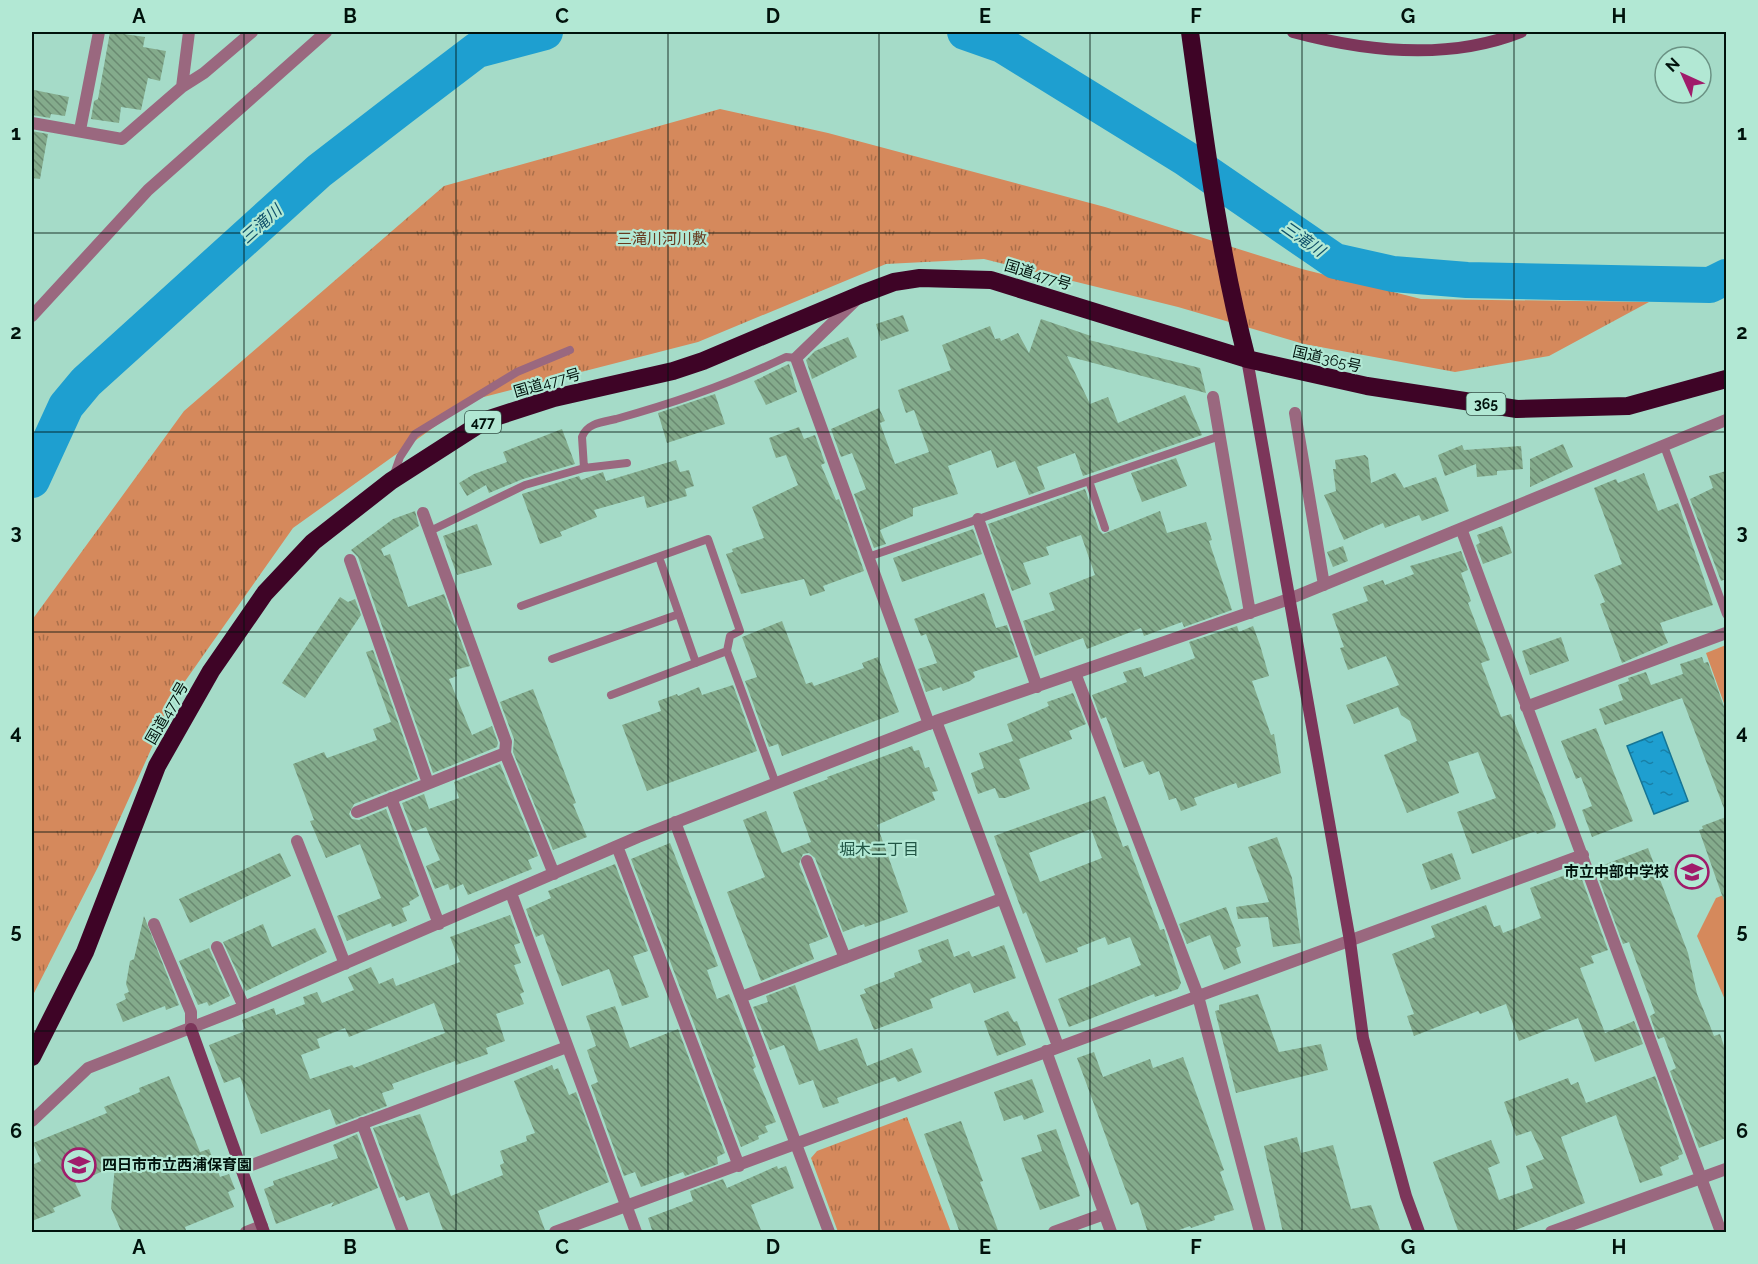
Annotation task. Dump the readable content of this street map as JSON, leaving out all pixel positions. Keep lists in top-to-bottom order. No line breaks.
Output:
{"streets":{"highway":["国道477号","国道365号","365","477"]},"crossings":[["国道477号","国道365号"]],"districts":["堀木二丁目"],"water":["三滝川"],"parks":["三滝川河川敷"],"places":{"school or university":["市立中部中学校","四日市市立西浦保育園"]},"north":"top left","grid":{"columns":["A","B","C","D","E","F","G","H"],"rows":["1","2","3","4","5","6"]}}
